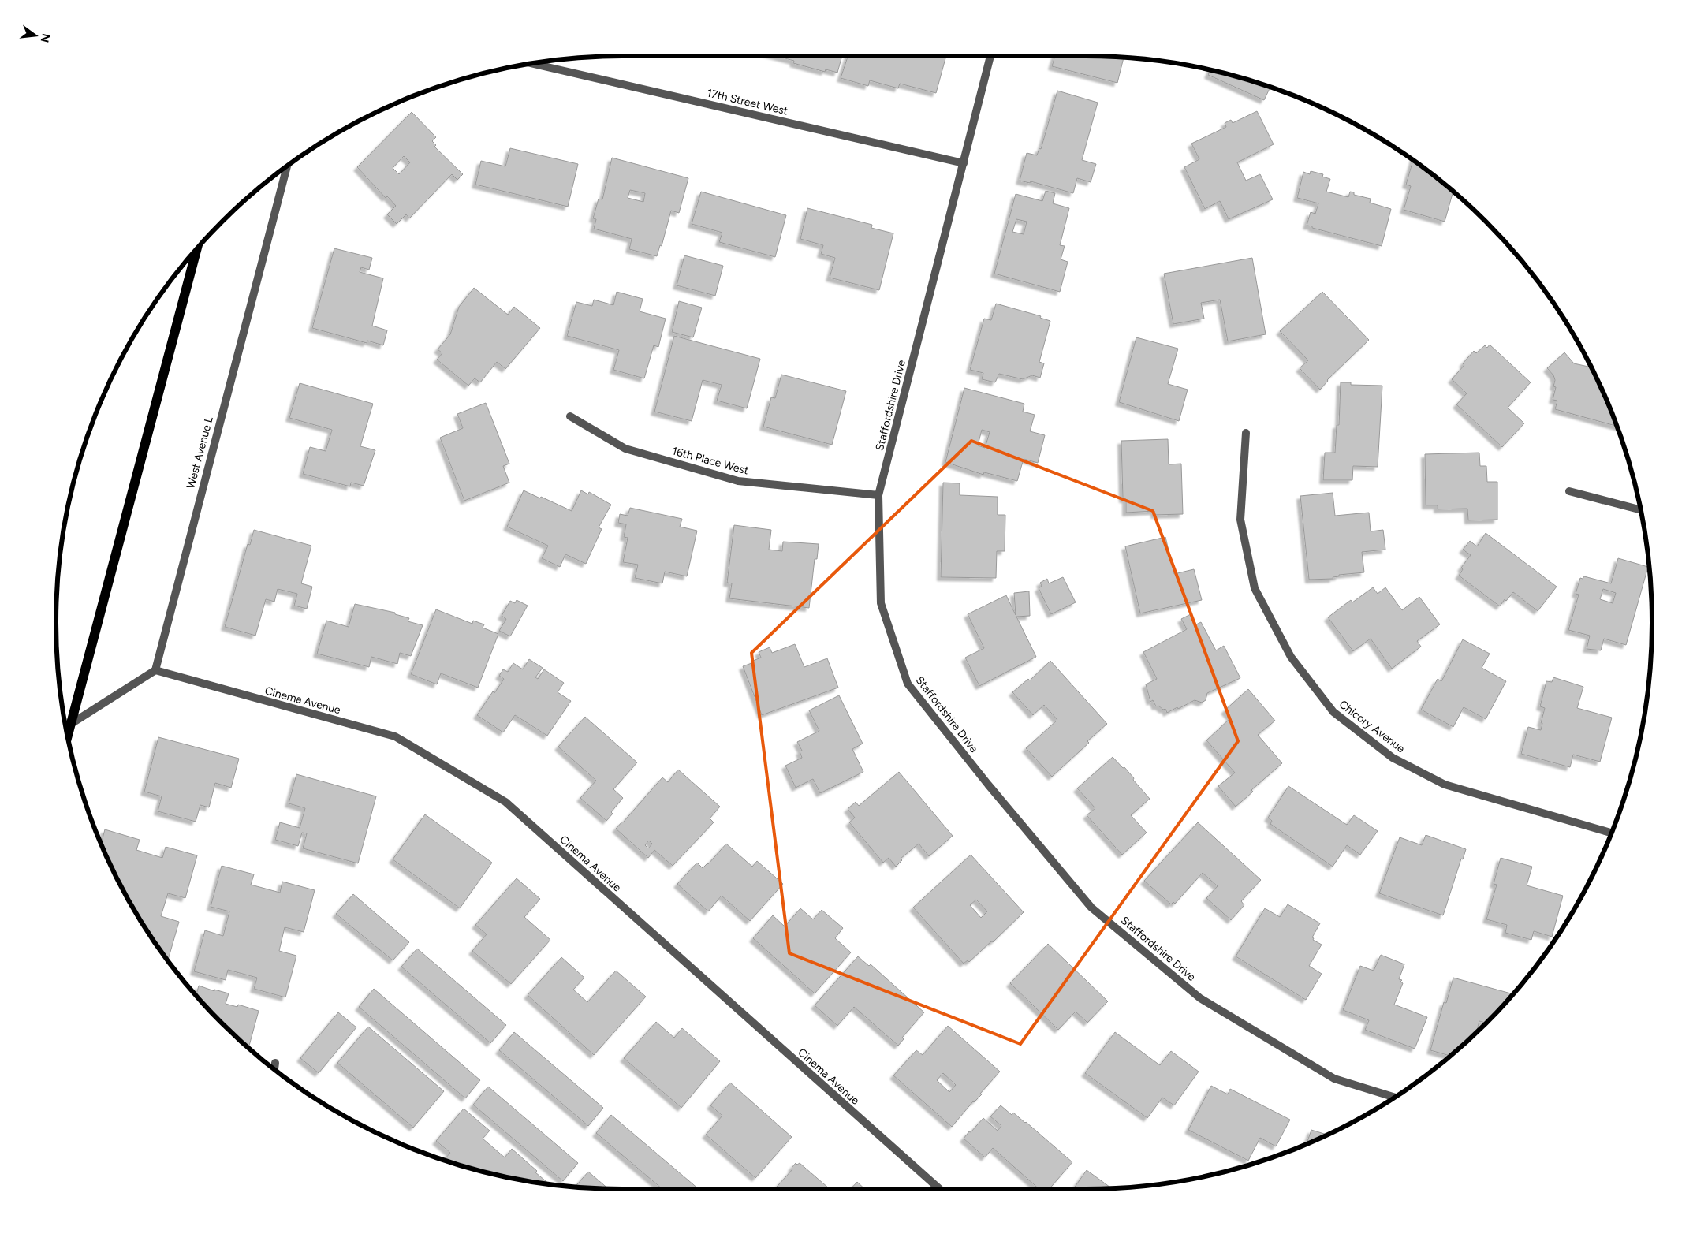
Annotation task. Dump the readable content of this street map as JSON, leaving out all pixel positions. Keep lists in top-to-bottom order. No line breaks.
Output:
{"streets":{"street":["17th Street West","Staffordshire Drive","West Avenue L","16th Place West","Cinema Avenue","Chicory Avenue"]},"crossings":[["17th Street West","Staffordshire Drive"],["Staffordshire Drive","16th Place West"],["West Avenue L","Cinema Avenue"]],"north":"right"}
